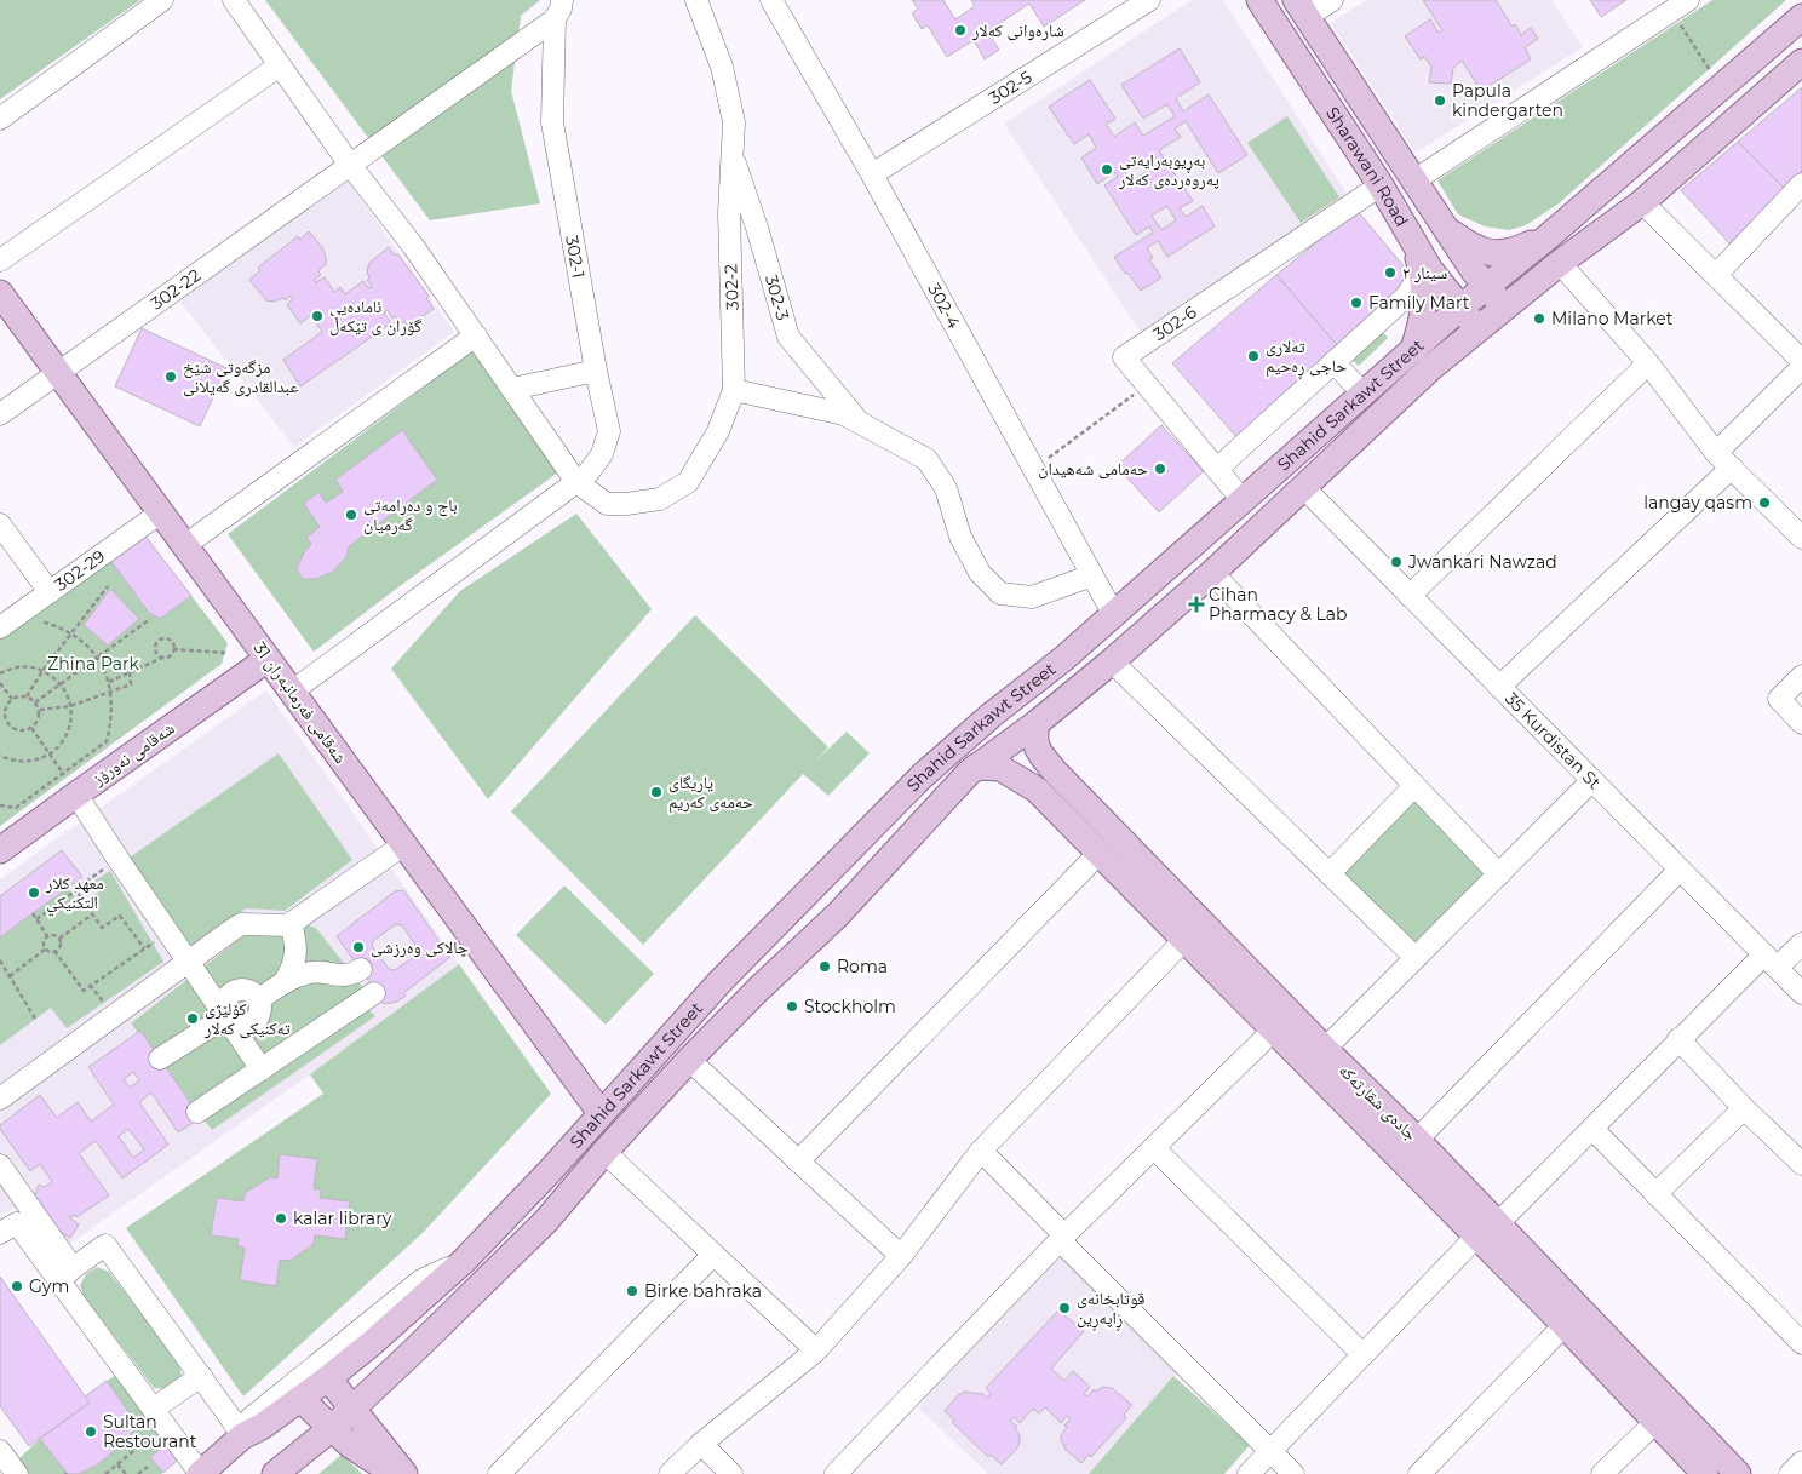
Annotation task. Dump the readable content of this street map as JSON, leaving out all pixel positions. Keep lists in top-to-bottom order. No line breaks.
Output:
{"streets":{"main road":["Sharawani Road","Shahid Sarkawt Street","شەقامی فەرمانبەران 31","شەقامی نەورۆز","جادەی شقارتەکە"],"street":["302-5","302-1","302-2","302-22","302-3","302-4","302-6","302-29","35 Kurdistan St"]},"crossings":[["302-5","302-4"],["Sharawani Road","302-6"],["Sharawani Road","Shahid Sarkawt Street"],["302-1","302-2"],["302-1","302-22"],["302-1","شەقامی فەرمانبەران 31"],["302-2","302-3"],["302-22","شەقامی فەرمانبەران 31"],["302-4","Shahid Sarkawt Street"],["302-6","Shahid Sarkawt Street"],["Shahid Sarkawt Street","شەقامی فەرمانبەران 31"],["Shahid Sarkawt Street","35 Kurdistan St"],["Shahid Sarkawt Street","جادەی شقارتەکە"],["302-29","شەقامی فەرمانبەران 31"],["شەقامی فەرمانبەران 31","شەقامی نەورۆز"]],"parks":["Zhina Park"],"places":{"other":["شارەوانی کەلار","Papula kindergarten","بەڕیوبەرایەتی پەروەردەی کەلار","سینار ٢","Family Mart","ئامادەیی گۆران ی تێکەڵ","Milano Market","تەلاری حاجی ڕەحیم","مزگەوتی شێخ عبدالقادری گەیلانی","حەمامی شەهیدان","langay qasm","باج و دەرامەتی گەرمیان","Jwankari Nawzad","یاریگای ‌حەمەی کەریم","معهد كلار التكنيكي","چالاکی وەرزشی","Roma","Stockholm","کۆلێژی تەکنیکی کەلار","kalar library","Gym","Birke bahraka","قوتابخانەی ڕاپەڕین","Sultan Restourant"],"health":["Cihan Pharmacy & Lab"]}}
